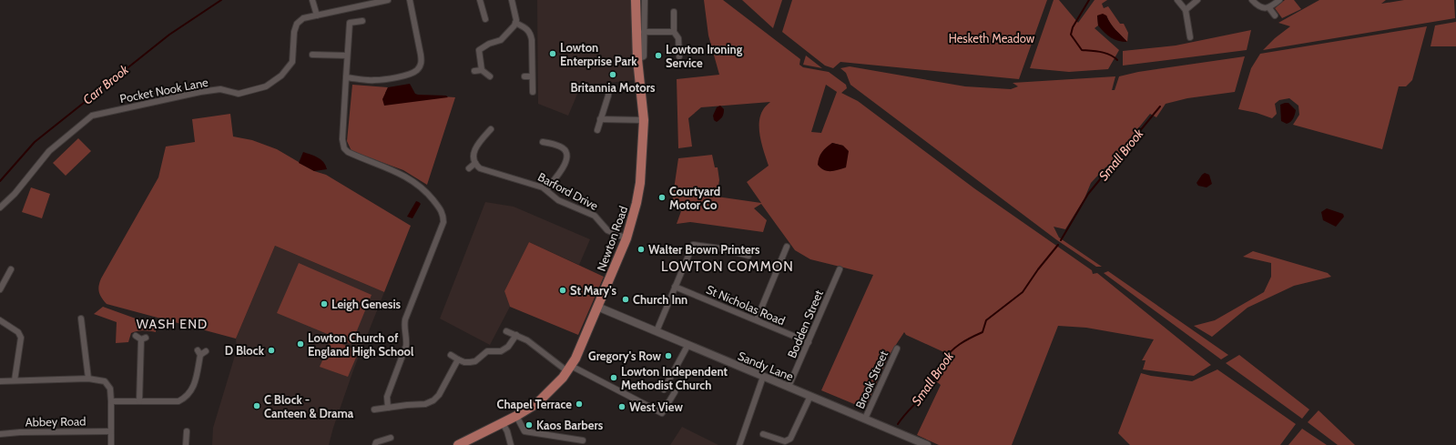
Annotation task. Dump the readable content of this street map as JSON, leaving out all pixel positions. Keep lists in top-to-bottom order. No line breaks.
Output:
{"streets":{"main road":["Newton Road"],"street":["Pocket Nook Lane","Barford Drive","St Nicholas Road","Bodden Street","Sandy Lane","Brook Street","Abbey Road"]},"crossings":[["Barford Drive","Newton Road"],["Newton Road","Sandy Lane"],["St Nicholas Road","Bodden Street"],["Bodden Street","Sandy Lane"],["Sandy Lane","Brook Street"]],"districts":["LOWTON COMMON","WASH END"],"water":["Carr Brook","Small Brook"],"parks":["Hesketh Meadow"],"places":["Lowton Enterprise Park","Lowton Ironing Service","Britannia Motors","Courtyard Motor Co","Walter Brown Printers","St Mary's","Church Inn","Leigh Genesis","Lowton Church of England High School","D Block","Gregory's Row","Lowton Independent Methodist Church","Chapel Terrace","C Block - Canteen & Drama","West View","Kaos Barbers"]}
